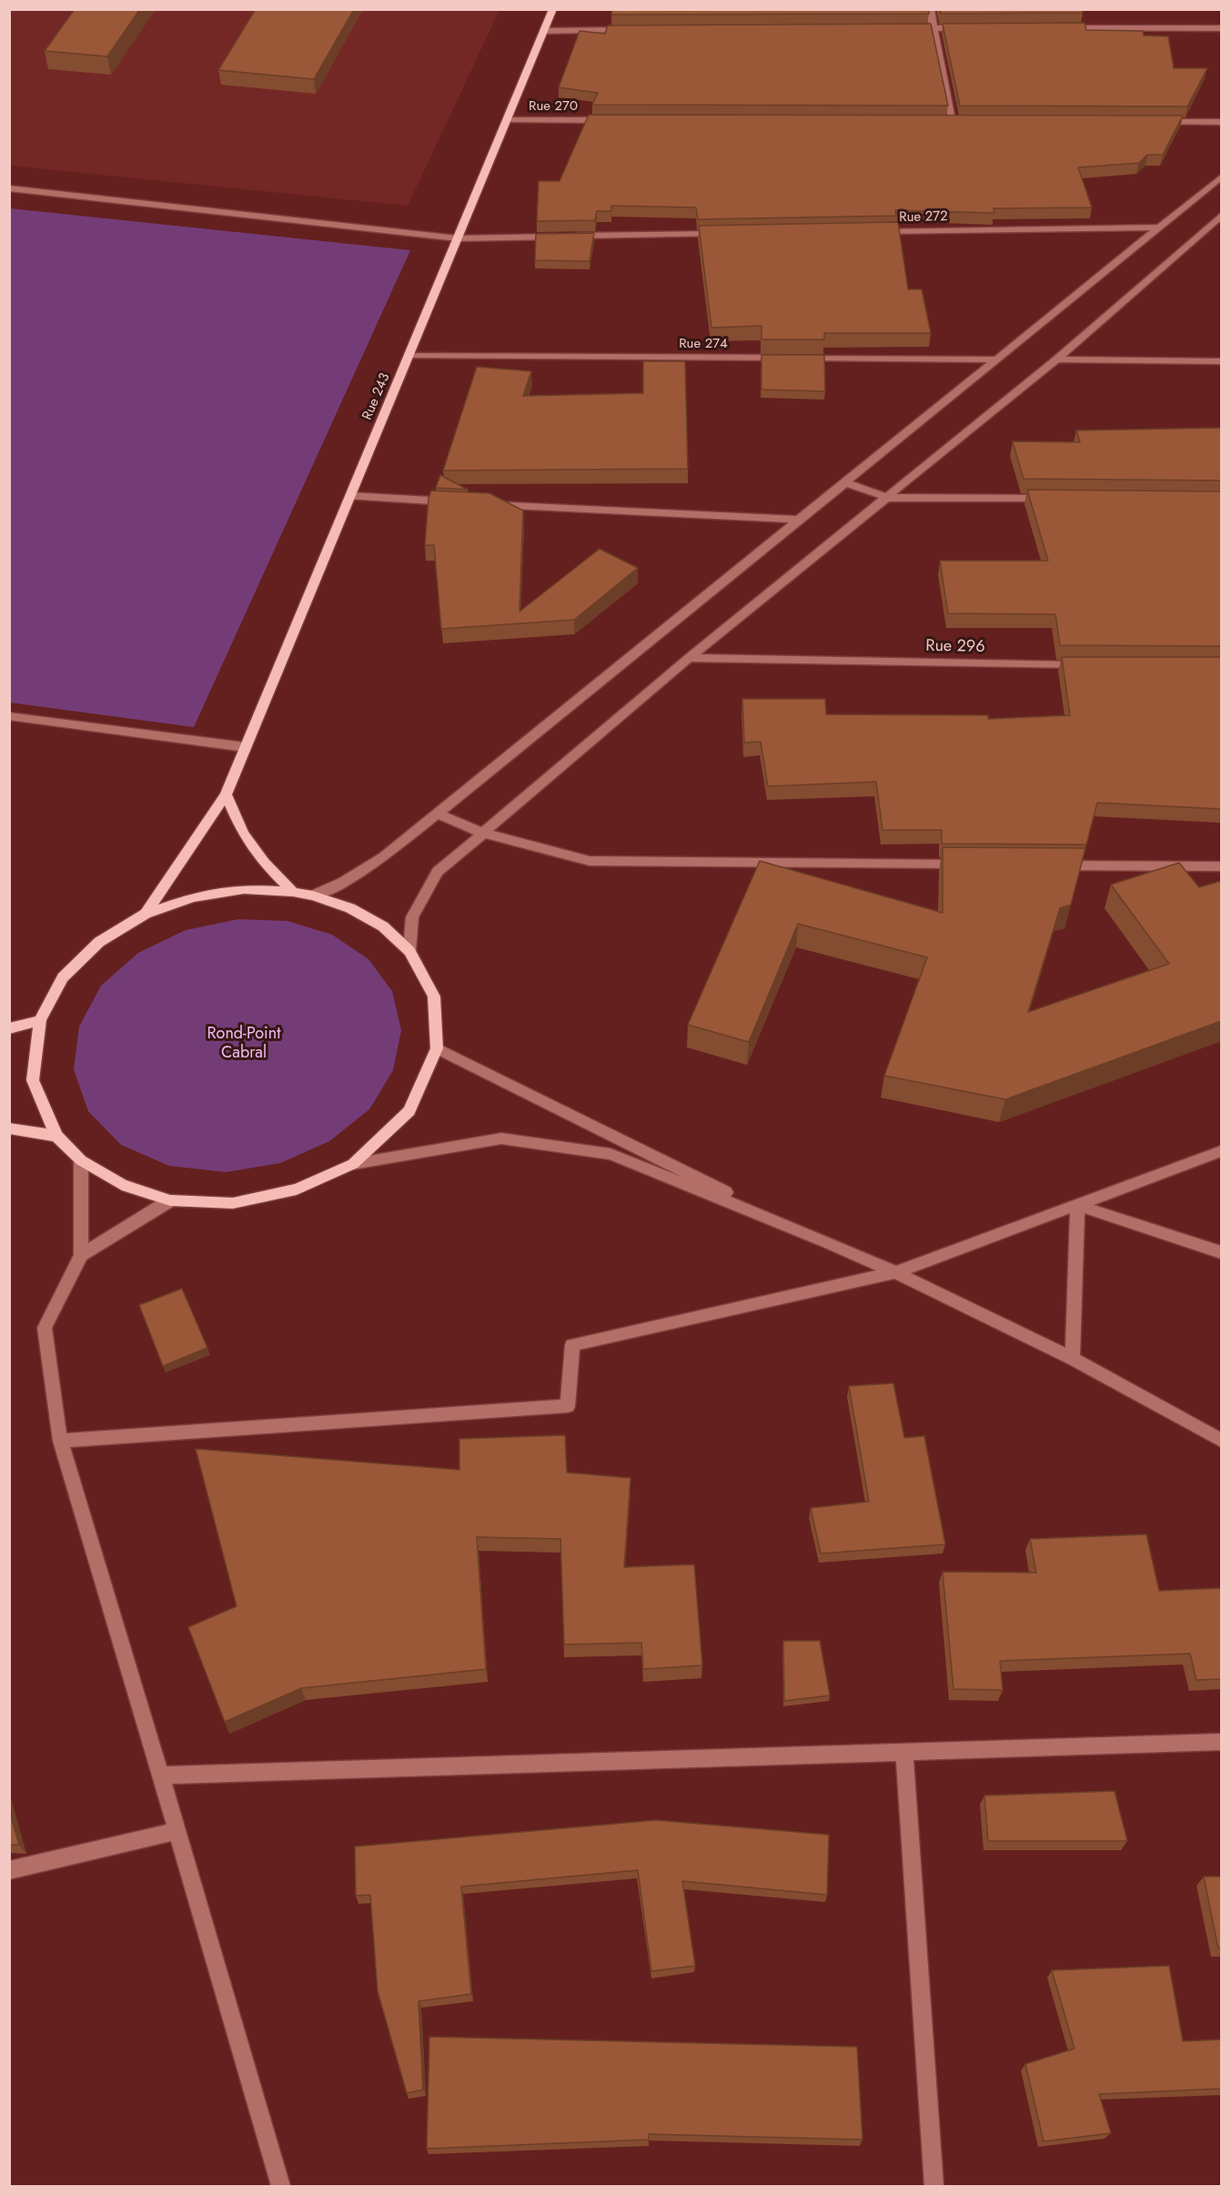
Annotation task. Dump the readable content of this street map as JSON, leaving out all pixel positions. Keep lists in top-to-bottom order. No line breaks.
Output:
{"streets":{"main road":["Rue 243"],"street":["Rue 270","Rue 272","Rue 274","Rue 296"]},"crossings":[["Rue 270","Rue 243"],["Rue 274","Rue 243"]],"parks":["Rond-Point Cabral"]}
